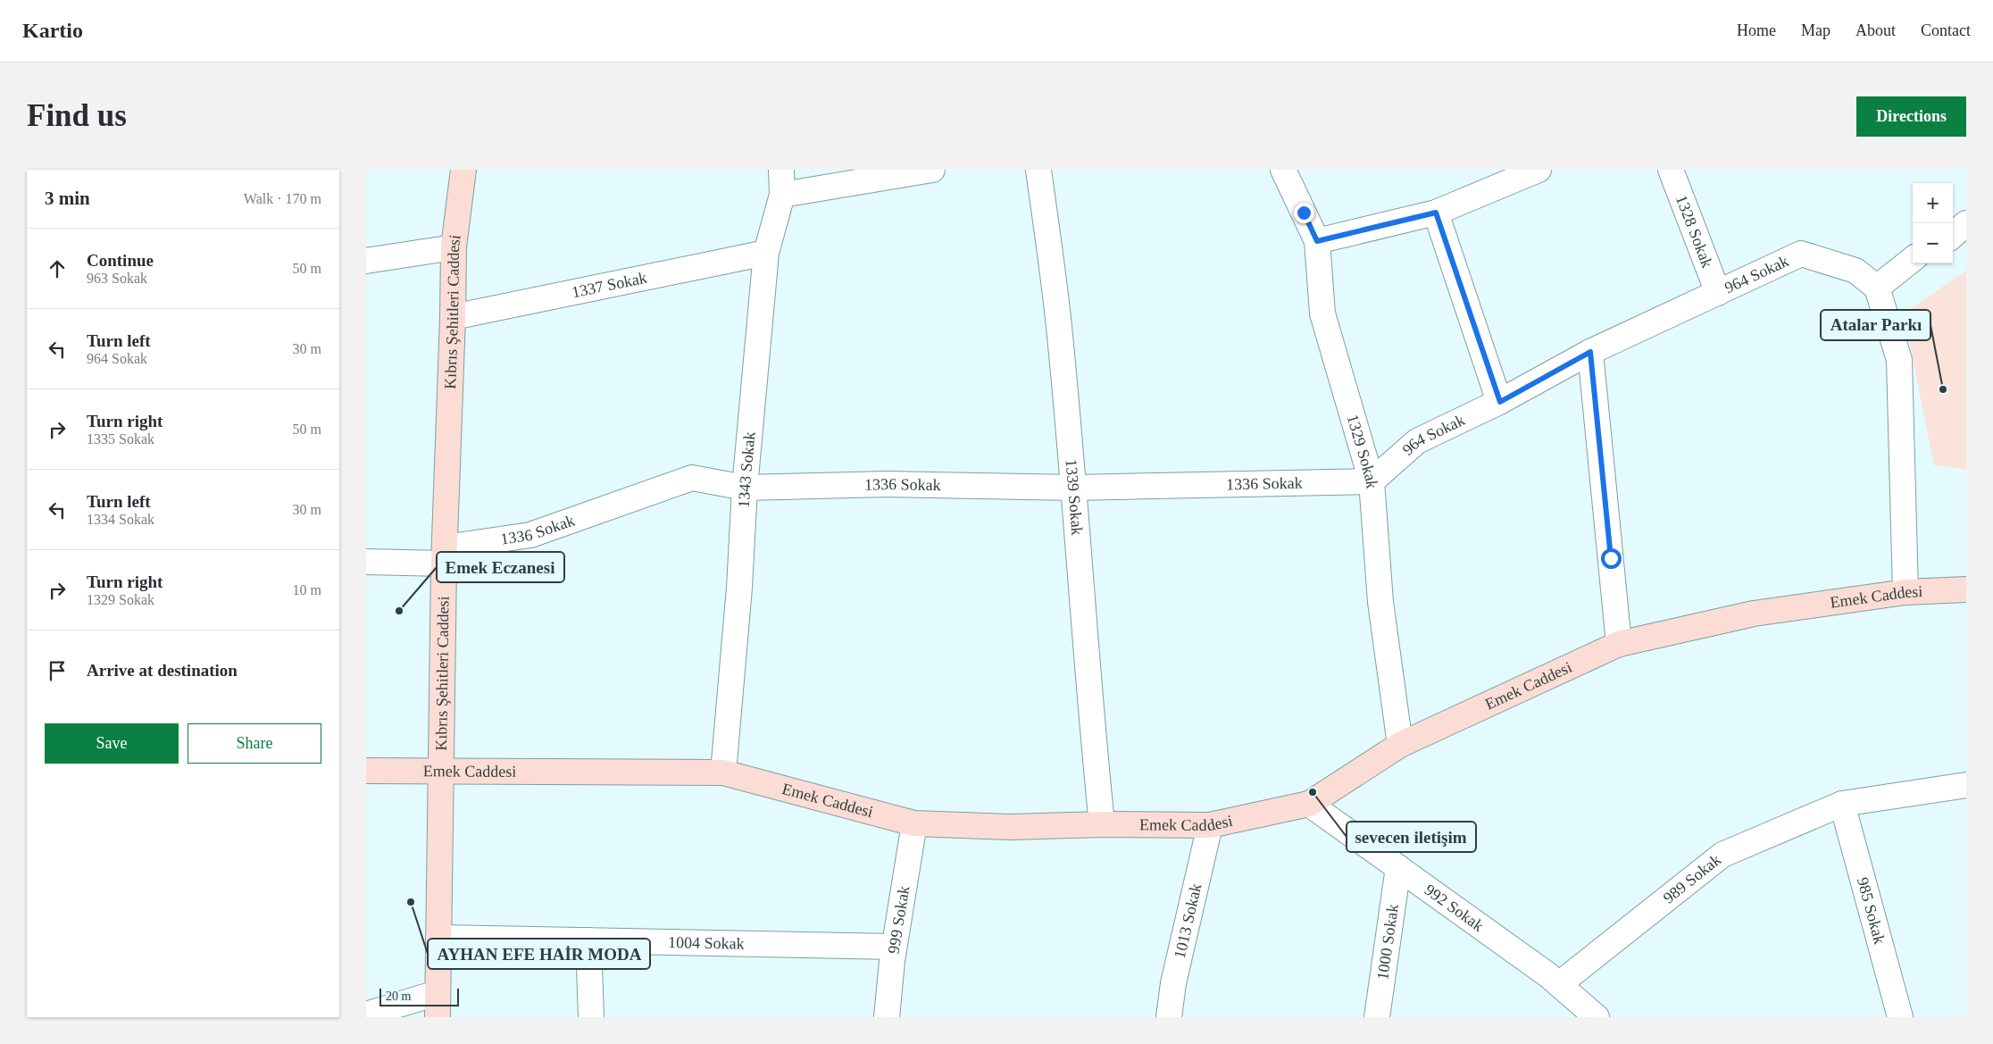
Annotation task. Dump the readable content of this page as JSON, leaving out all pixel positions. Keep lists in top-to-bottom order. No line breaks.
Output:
{"streets":{"street":["1328 Sokak","964 Sokak","1337 Sokak","Kıbrıs Şehitleri Caddesi","1329 Sokak","1343 Sokak","1336 Sokak","1339 Sokak","Emek Caddesi","989 Sokak","992 Sokak","985 Sokak","999 Sokak","1013 Sokak","1000 Sokak","1004 Sokak"]},"crossings":[["1328 Sokak","964 Sokak"],["964 Sokak","1329 Sokak"],["964 Sokak","1336 Sokak"],["1337 Sokak","Kıbrıs Şehitleri Caddesi"],["1337 Sokak","1343 Sokak"],["Kıbrıs Şehitleri Caddesi","1336 Sokak"],["Kıbrıs Şehitleri Caddesi","Emek Caddesi"],["Kıbrıs Şehitleri Caddesi","1004 Sokak"],["1329 Sokak","1336 Sokak"],["1329 Sokak","Emek Caddesi"],["1343 Sokak","1336 Sokak"],["1343 Sokak","Emek Caddesi"],["1336 Sokak","1339 Sokak"],["1339 Sokak","Emek Caddesi"],["Emek Caddesi","992 Sokak"],["Emek Caddesi","999 Sokak"],["Emek Caddesi","1013 Sokak"],["989 Sokak","992 Sokak"],["989 Sokak","985 Sokak"],["992 Sokak","1000 Sokak"],["999 Sokak","1004 Sokak"]],"places":["Atalar Parkı","Emek Eczanesi","sevecen iletişim","AYHAN EFE HAİR MODA"],"scale_bar":"20 m","page":{"header":"Kartio","nav":["Home","Map","About","Contact"],"buttons":["Directions",["Save","Share"]],"title":"Find us","heading":["3 min","Walk · 170 m"],"map_buttons":["+","−"],"list":[["Continue","963 Sokak","50 m"],["Turn left","964 Sokak","30 m"],["Turn right","1335 Sokak","50 m"],["Turn left","1334 Sokak","30 m"],["Turn right","1329 Sokak","10 m"],"Arrive at destination"],"scale":"20 m"}}
